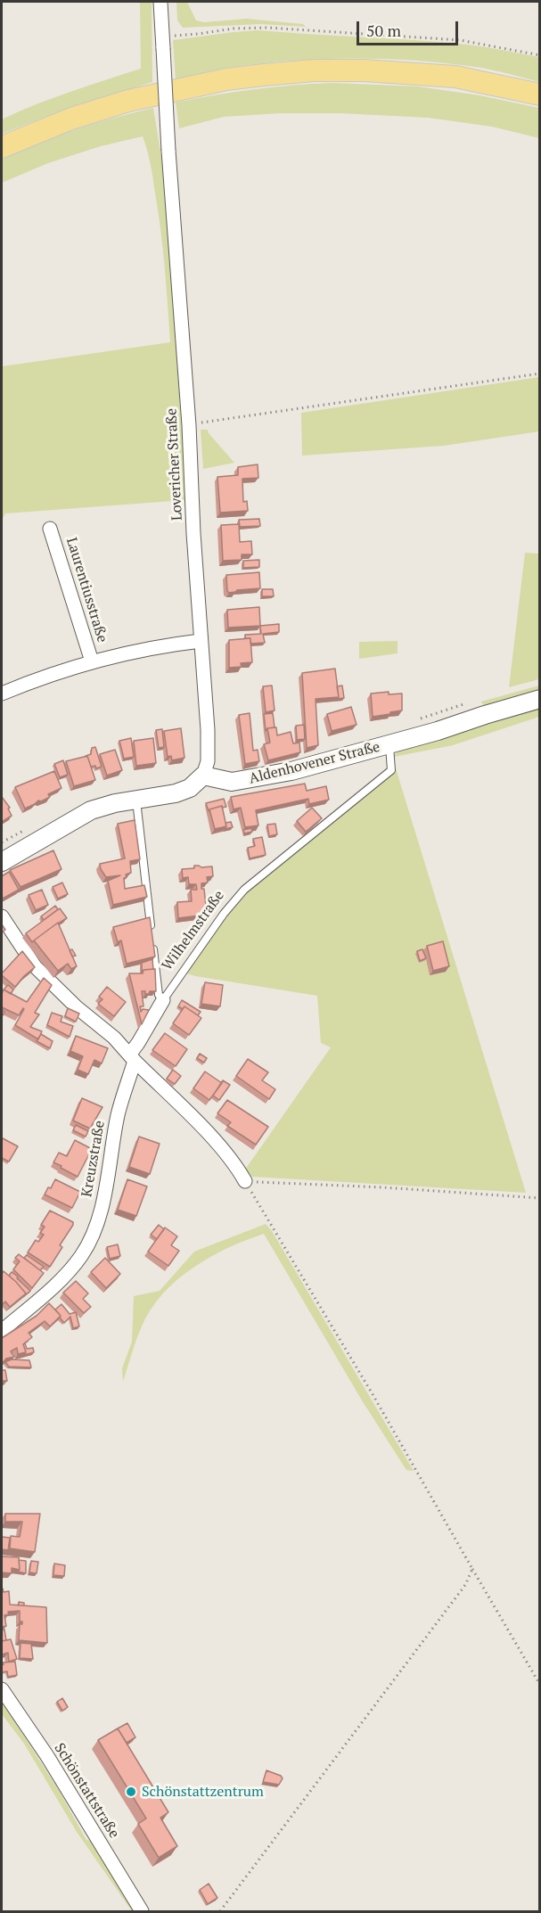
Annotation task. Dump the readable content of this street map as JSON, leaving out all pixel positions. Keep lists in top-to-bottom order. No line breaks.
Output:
{"streets":{"street":["Lovericher Straße","Laurentiusstraße","Aldenhovener Straße","Kreuzstraße","Schönstattstraße"],"lane":["Wilhelmstraße"]},"crossings":[["Lovericher Straße","Laurentiusstraße"],["Lovericher Straße","Aldenhovener Straße"],["Aldenhovener Straße","Wilhelmstraße"],["Wilhelmstraße","Kreuzstraße"]],"places":["Schönstattzentrum"],"scale_bar":"50 m"}
